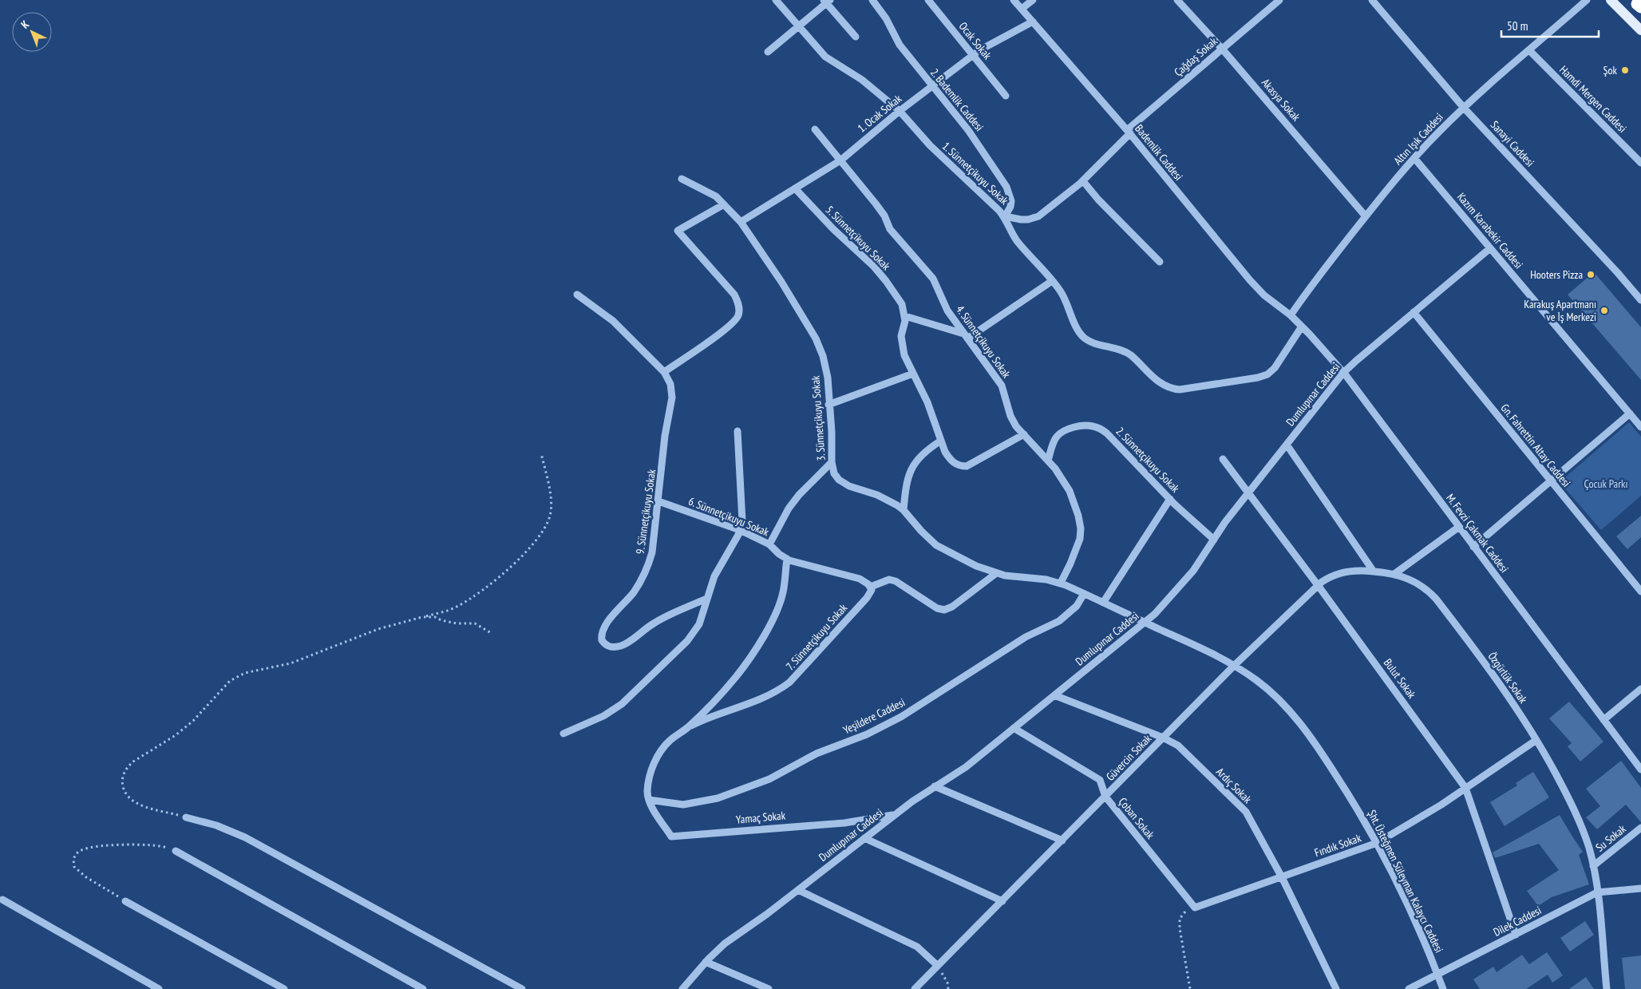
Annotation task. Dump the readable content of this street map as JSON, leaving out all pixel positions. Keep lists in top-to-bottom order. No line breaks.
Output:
{"streets":{"street":["Ocak Sokak","Çağdaş Sokak","Hamdi Mergen Caddesi","2. Bademlik Caddesi","Akasya Sokak","1. Ocak Sokak","Altın Işık Caddesi","Sanayi Caddesi","Bademlik Caddesi","1. Sünnetçikuyu Sokak","Kazım Karabekir Caddesi","5. Sünnetçikuyu Sokak","4. Sünnetçikuyu Sokak","Dumlupınar Caddesi","3. Sünnetçikuyu Sokak","Gn. Fahrettin Altay Caddesi","2. Sünnetçikuyu Sokak","9. Sünnetçikuyu Sokak","6. Sünnetçikuyu Sokak","M. Fevzi Çakmak Caddesi","7. Sünnetçikuyu Sokak","Özgürlük Sokak","Bulut Sokak","Yeşildere Caddesi","Güvercin Sokak","Ardıç Sokak","Yamaç Sokak","Çoban Sokak","Su Sokak","Fındık Sokak","Şht. Üsteğmen Süleyman Kalaycı Caddesi","Dilek Caddesi"]},"crossings":[["Ocak Sokak","1. Ocak Sokak"],["Çağdaş Sokak","2. Bademlik Caddesi"],["Çağdaş Sokak","Akasya Sokak"],["Çağdaş Sokak","Bademlik Caddesi"],["Çağdaş Sokak","1. Sünnetçikuyu Sokak"],["Hamdi Mergen Caddesi","Altın Işık Caddesi"],["2. Bademlik Caddesi","1. Ocak Sokak"],["2. Bademlik Caddesi","1. Sünnetçikuyu Sokak"],["Akasya Sokak","Altın Işık Caddesi"],["1. Ocak Sokak","Bademlik Caddesi"],["1. Ocak Sokak","1. Sünnetçikuyu Sokak"],["1. Ocak Sokak","5. Sünnetçikuyu Sokak"],["1. Ocak Sokak","4. Sünnetçikuyu Sokak"],["1. Ocak Sokak","3. Sünnetçikuyu Sokak"],["Altın Işık Caddesi","Sanayi Caddesi"],["Altın Işık Caddesi","Bademlik Caddesi"],["Altın Işık Caddesi","Kazım Karabekir Caddesi"],["Altın Işık Caddesi","M. Fevzi Çakmak Caddesi"],["Bademlik Caddesi","M. Fevzi Çakmak Caddesi"],["1. Sünnetçikuyu Sokak","M. Fevzi Çakmak Caddesi"],["Kazım Karabekir Caddesi","Dumlupınar Caddesi"],["4. Sünnetçikuyu Sokak","3. Sünnetçikuyu Sokak"],["4. Sünnetçikuyu Sokak","2. Sünnetçikuyu Sokak"],["Dumlupınar Caddesi","Gn. Fahrettin Altay Caddesi"],["Dumlupınar Caddesi","2. Sünnetçikuyu Sokak"],["Dumlupınar Caddesi","M. Fevzi Çakmak Caddesi"],["Dumlupınar Caddesi","Bulut Sokak"],["Dumlupınar Caddesi","Ardıç Sokak"],["Dumlupınar Caddesi","Yamaç Sokak"],["Dumlupınar Caddesi","Çoban Sokak"],["Dumlupınar Caddesi","Şht. Üsteğmen Süleyman Kalaycı Caddesi"],["3. Sünnetçikuyu Sokak","Yeşildere Caddesi"],["3. Sünnetçikuyu Sokak","Şht. Üsteğmen Süleyman Kalaycı Caddesi"],["9. Sünnetçikuyu Sokak","6. Sünnetçikuyu Sokak"],["Özgürlük Sokak","Güvercin Sokak"],["Özgürlük Sokak","Su Sokak"],["Özgürlük Sokak","Fındık Sokak"],["Özgürlük Sokak","Dilek Caddesi"],["Bulut Sokak","Güvercin Sokak"],["Bulut Sokak","Fındık Sokak"],["Bulut Sokak","Dilek Caddesi"],["Yeşildere Caddesi","Yamaç Sokak"],["Güvercin Sokak","Ardıç Sokak"],["Güvercin Sokak","Çoban Sokak"],["Güvercin Sokak","Şht. Üsteğmen Süleyman Kalaycı Caddesi"],["Ardıç Sokak","Fındık Sokak"],["Çoban Sokak","Fındık Sokak"],["Fındık Sokak","Şht. Üsteğmen Süleyman Kalaycı Caddesi"],["Şht. Üsteğmen Süleyman Kalaycı Caddesi","Dilek Caddesi"]],"parks":["Çocuk Parkı"],"places":["Şok","Hooters Pizza","Karakuş Apartmanı ve İş Merkezi"],"scale_bar":"50 m","north":"top left"}
